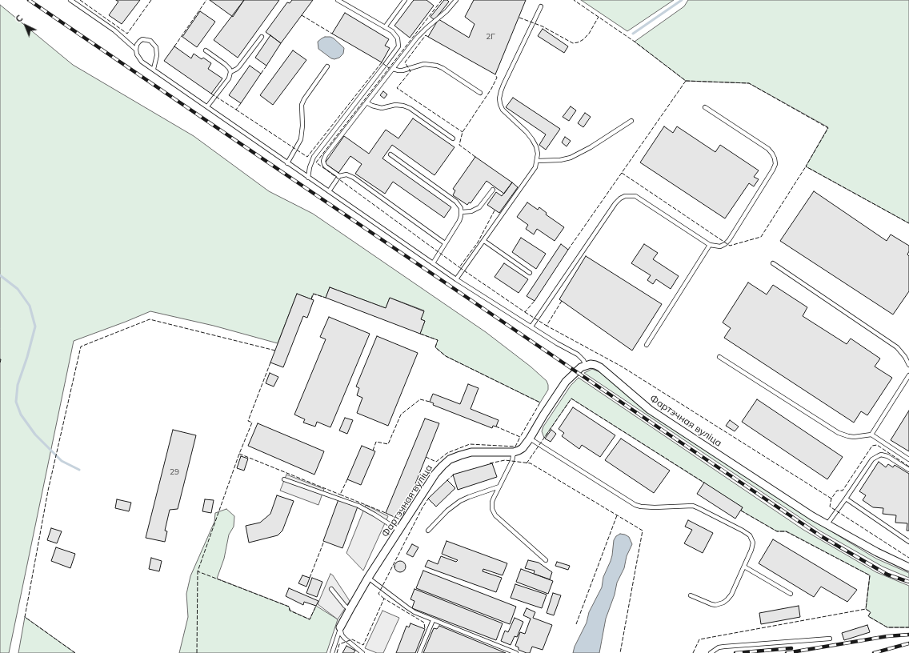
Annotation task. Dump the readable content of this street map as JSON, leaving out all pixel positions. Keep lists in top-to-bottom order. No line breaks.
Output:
{"streets":{"street":["Фартэчная вуліца"]},"house_numbers":["2Г","29"],"north":"top left"}
